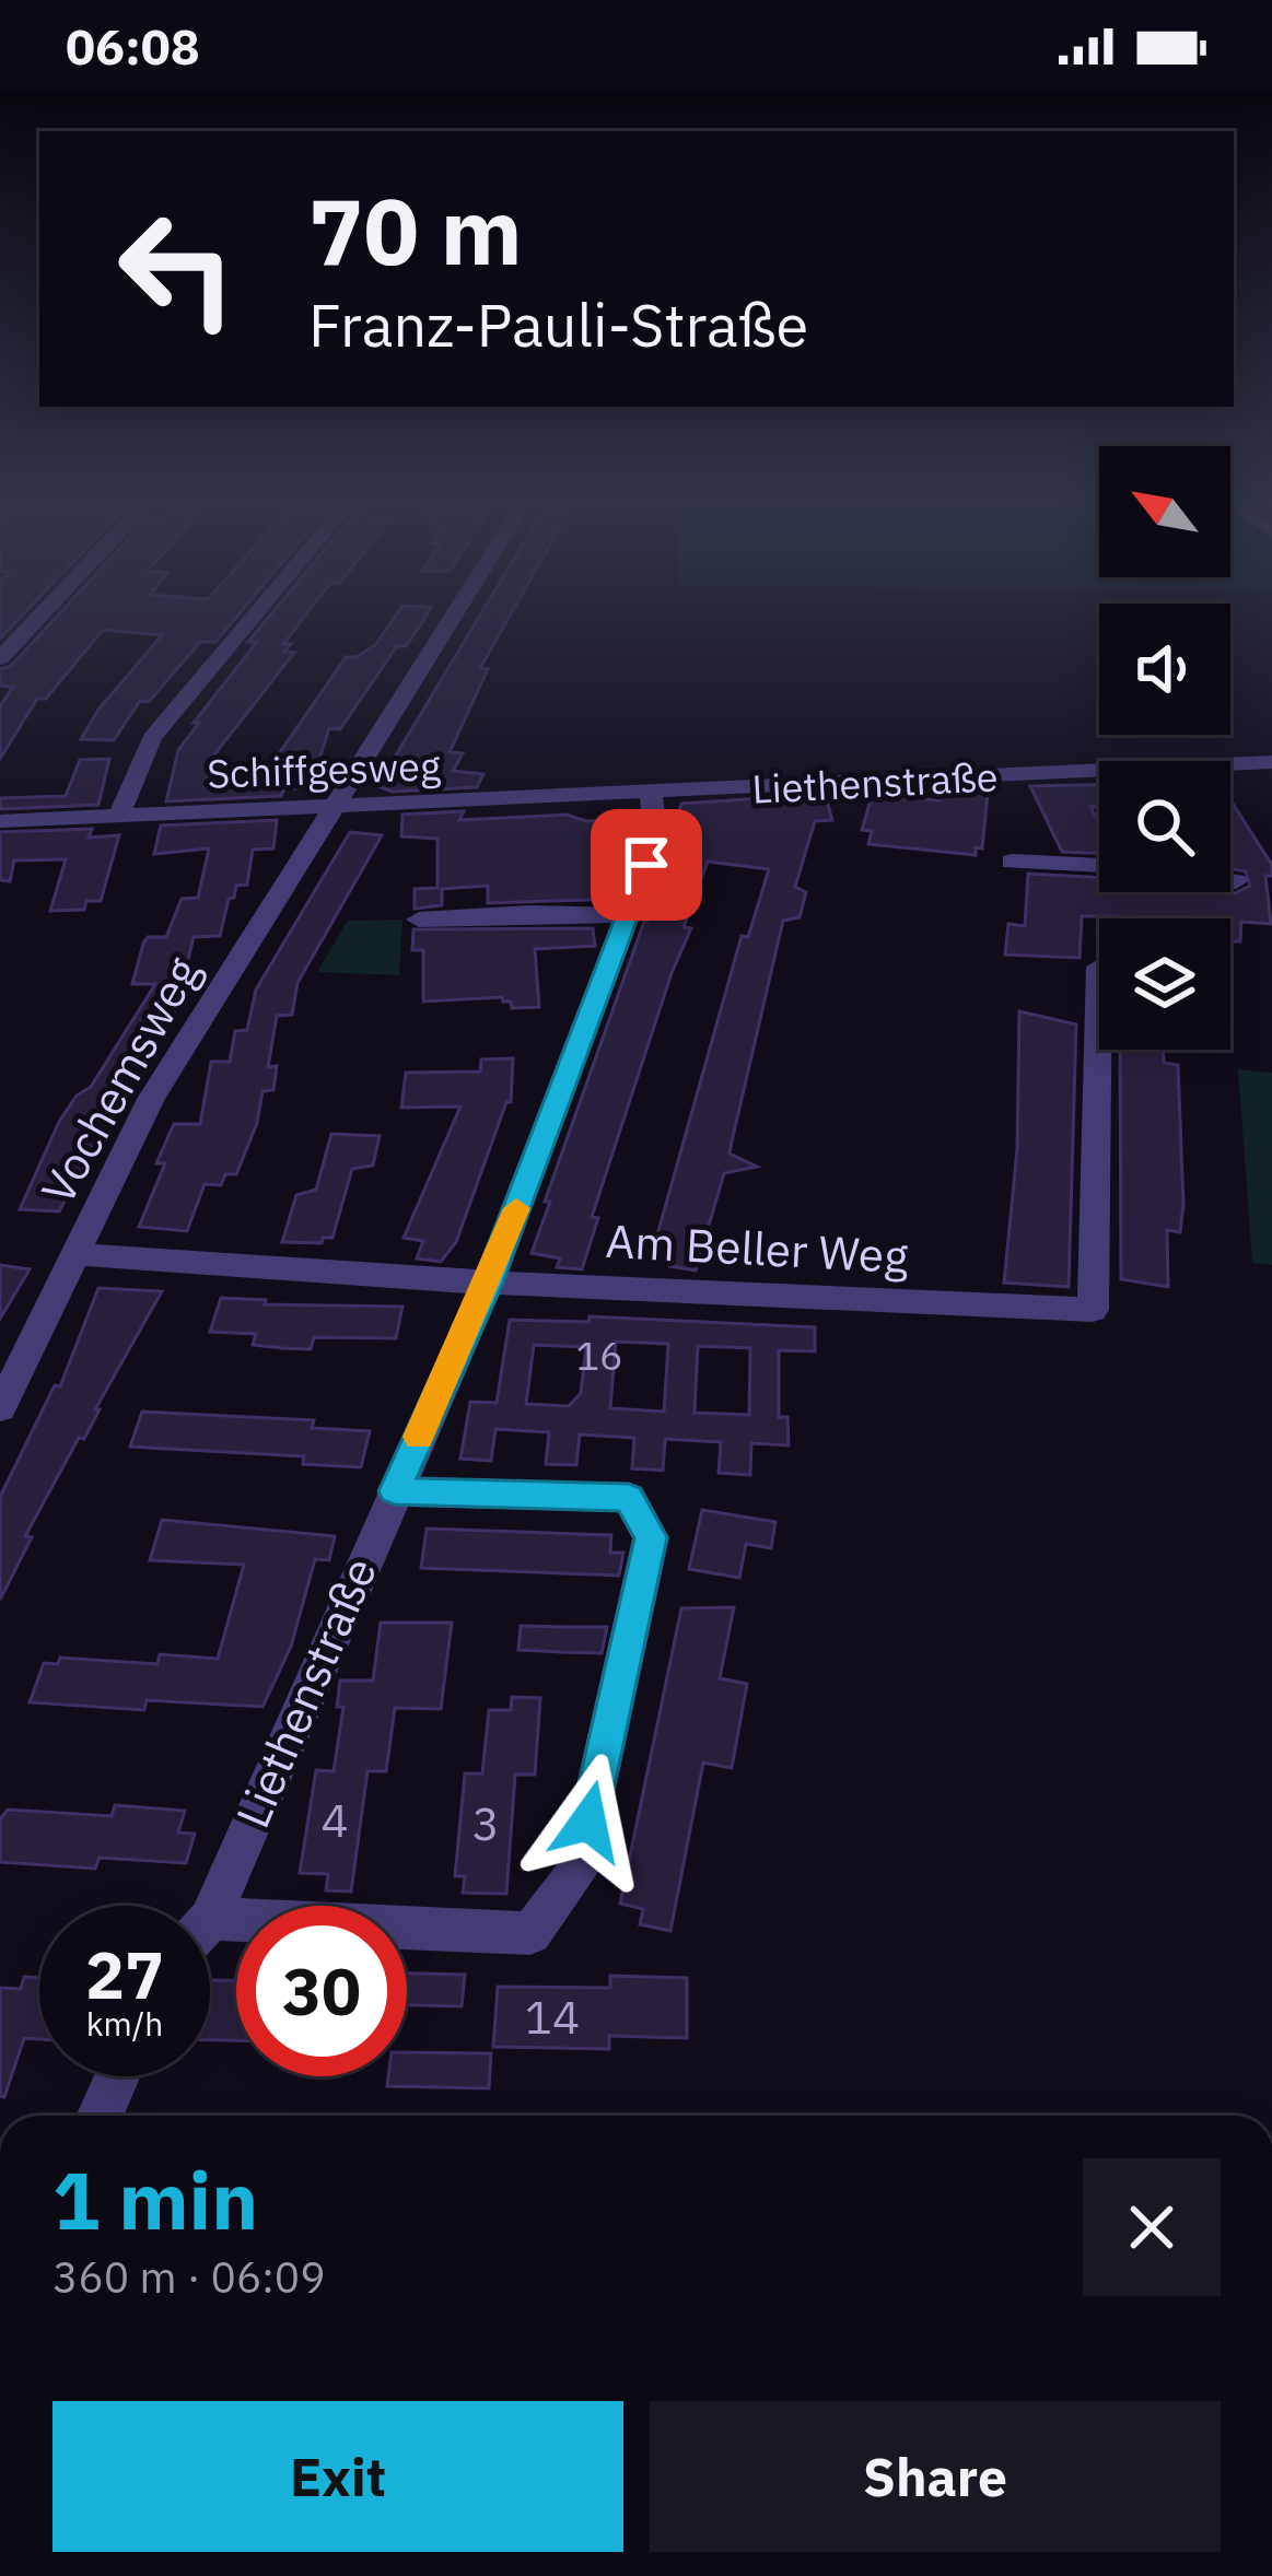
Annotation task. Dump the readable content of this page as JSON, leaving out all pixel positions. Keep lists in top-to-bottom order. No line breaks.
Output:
{"streets":{"street":["Schiffgesweg","Liethenstraße","Vochemsweg","Am Beller Weg"]},"crossings":[["Schiffgesweg","Liethenstraße"],["Schiffgesweg","Vochemsweg"],["Liethenstraße","Am Beller Weg"],["Vochemsweg","Am Beller Weg"]],"house_numbers":["16","4","3","14"],"north":"top left","page":{"status":"06:08","turn":["70 m","Franz-Pauli-Straße"],"speed":"27 km/h","limit":"30","heading":["1 min","360 m · 06:09"],"buttons":["Exit","Share"]}}
